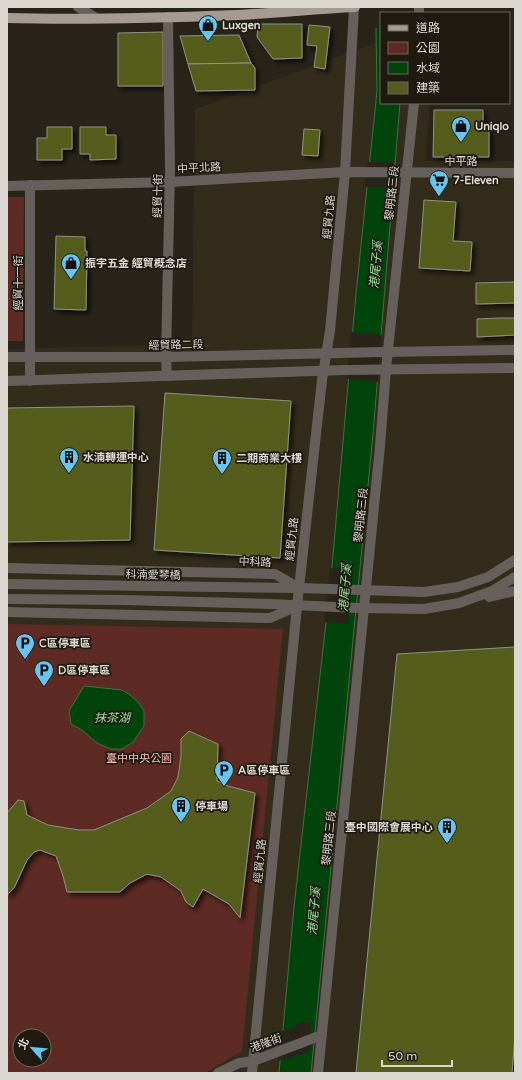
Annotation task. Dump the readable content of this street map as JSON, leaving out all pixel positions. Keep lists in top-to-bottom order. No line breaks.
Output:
{"streets":{"street":["中平路","中平北路","黎明路三段","經貿十街","經貿九路","經貿十一街","經貿路二段","中科路","科湳愛琴橋","港隆街"]},"crossings":[["中平路","中平北路"],["中平路","黎明路三段"],["中平路","經貿九路"],["中平北路","經貿十街"],["中平北路","經貿九路"],["中平北路","經貿十一街"],["黎明路三段","經貿路二段"],["黎明路三段","中科路"],["黎明路三段","港隆街"],["經貿十街","經貿路二段"],["經貿九路","經貿路二段"],["經貿九路","中科路"],["經貿九路","科湳愛琴橋"],["經貿九路","港隆街"],["經貿十一街","經貿路二段"],["中科路","科湳愛琴橋"]],"water":["港尾子溪","抹茶湖"],"parks":["臺中中央公園"],"places":{"shop":["Luxgen","Uniqlo","振宇五金 經貿概念店"],"supermarket":["7-Eleven"],"building":["水湳轉運中心","二期商業大樓","停車場","臺中國際會展中心"],"parking":["C區停車區","D區停車區","A區停車區"]},"legend":["道路","公園","水域","建築"],"scale_bar":"50 m","north":"top left"}
